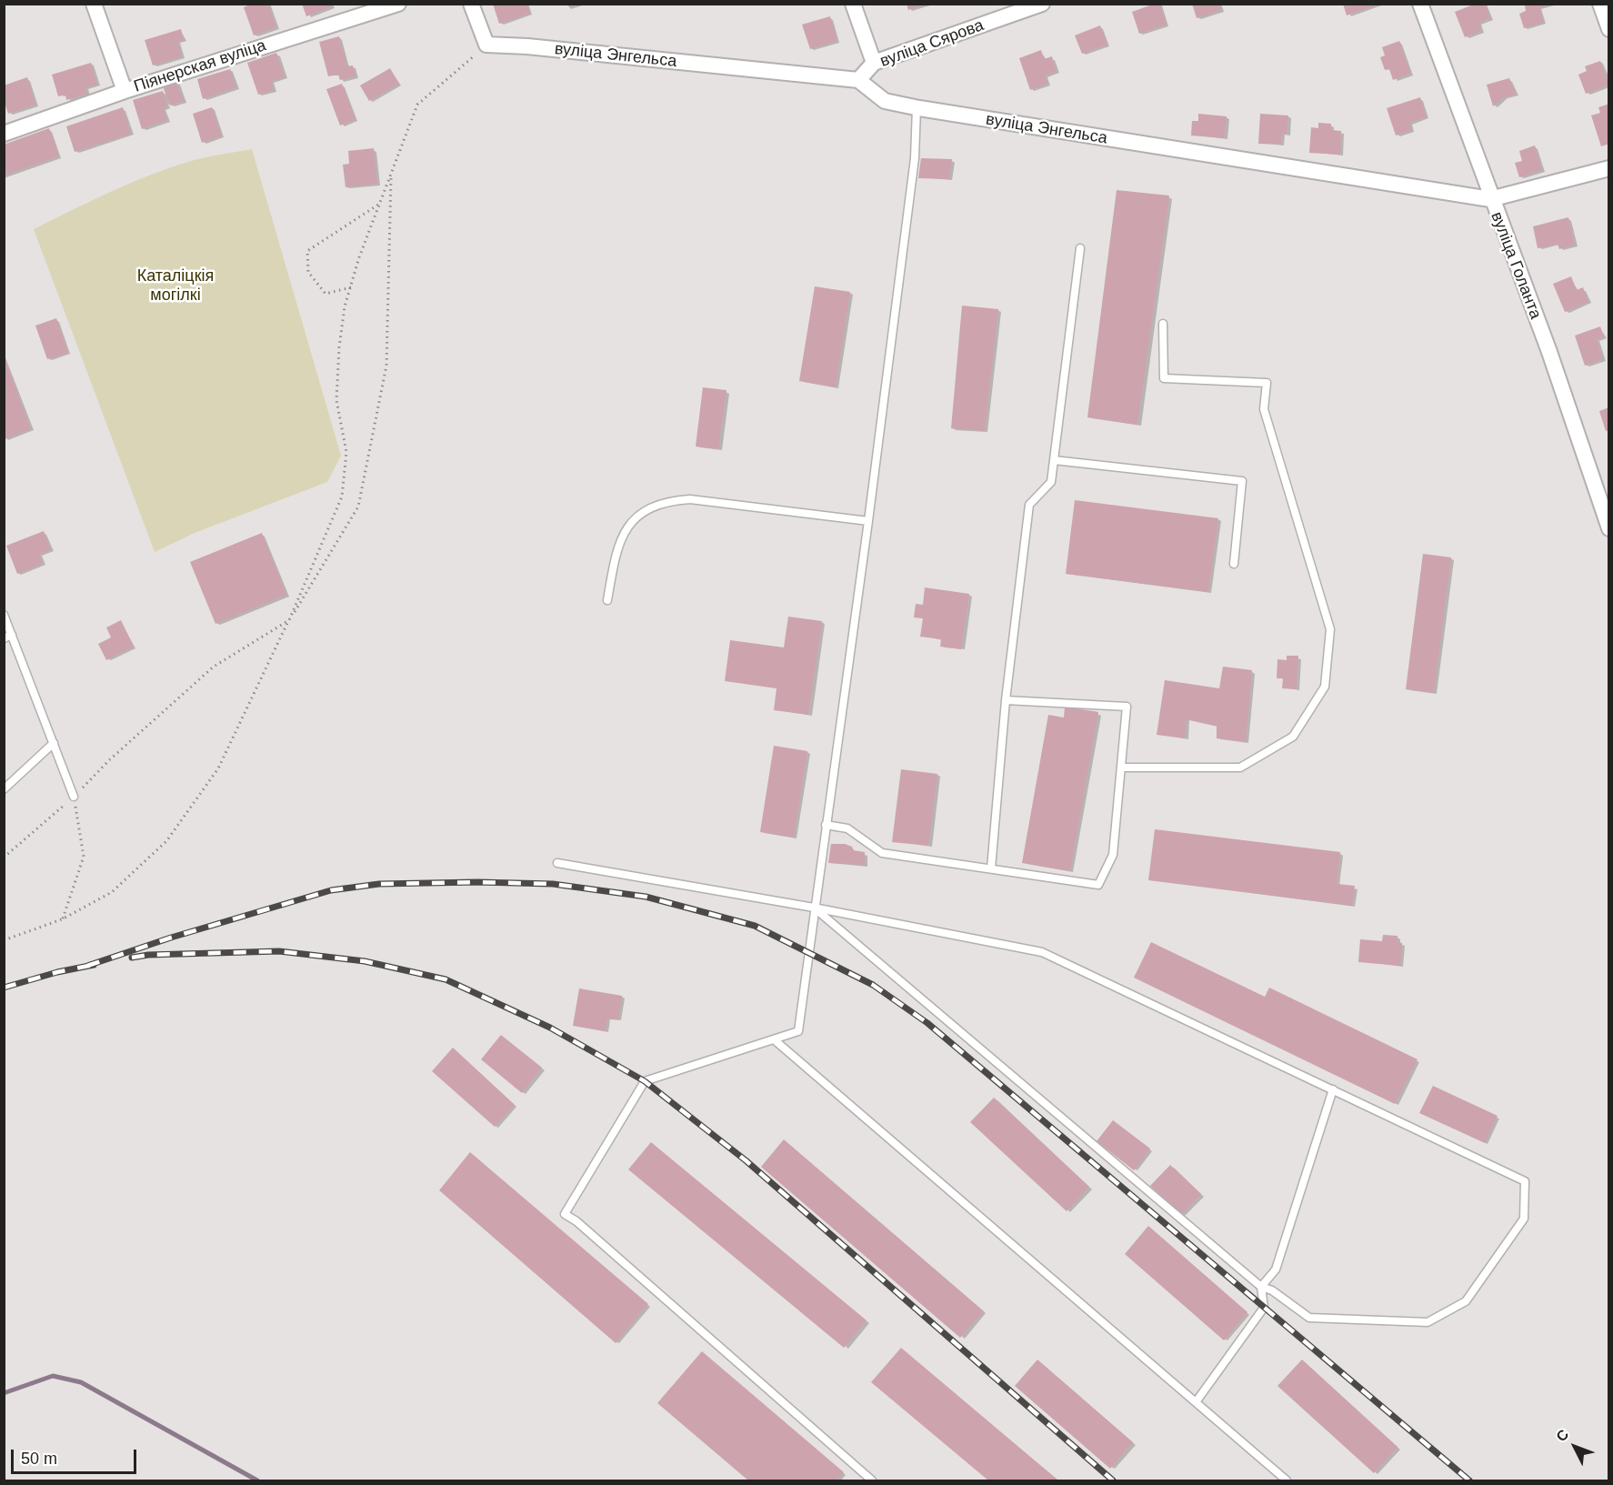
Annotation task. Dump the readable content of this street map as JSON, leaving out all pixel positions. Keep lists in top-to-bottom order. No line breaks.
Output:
{"streets":{"street":["вуліца Сярова","вуліца Энгельса","Піянерская вуліца","вуліца Голанта"]},"crossings":[["вуліца Сярова","вуліца Энгельса"],["вуліца Энгельса","вуліца Голанта"]],"parks":["Каталіцкія могілкі"],"scale_bar":"50 m","north":"top left"}
